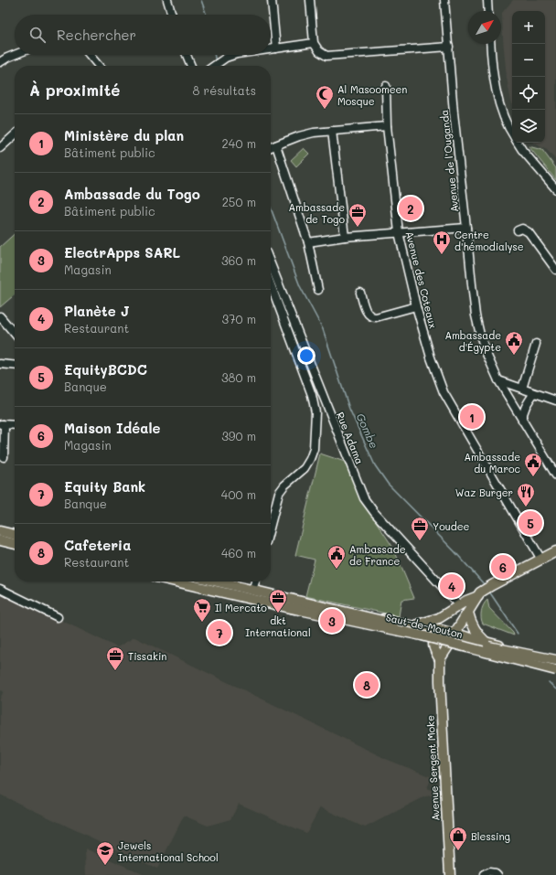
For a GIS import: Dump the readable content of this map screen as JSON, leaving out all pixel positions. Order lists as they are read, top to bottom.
{
  "streets": {
    "main road": ["Saut-de-Mouton", "Avenue Sergent Moke"],
    "street": ["Avenue de l’Ouganda", "Avenue des Coteaux", "Rue Adama"]
  },
  "water": ["Gombe"],
  "places": {
    "mosque": ["Al Masoomeen Mosque"],
    "office": [
      "Ambassade de Togo",
      "Youdee",
      "dkt International",
      "Tissakin"
    ],
    "hospital": ["Centre d'hémodialyse"],
    "public building": ["Ambassade d'Égypte", "Ambassade du Maroc", "Ambassade de France"],
    "restaurant": ["Waz Burger"],
    "supermarket": ["Il Mercato"],
    "shop": ["Blessing"],
    "school or university": ["Jewels International School"]
  },
  "north": "top right",
  "page": {
    "map_buttons": ["+", "−"],
    "search": "Rechercher",
    "heading": ["À proximité", "8 résultats"],
    "list": [
      {
        "mark": "1",
        "name": "Ministère du plan",
        "note": "Bâtiment public",
        "value": "240 m"
      },
      {
        "mark": "2",
        "name": "Ambassade du Togo",
        "note": "Bâtiment public",
        "value": "250 m"
      },
      {
        "mark": "3",
        "name": "ElectrApps SARL",
        "note": "Magasin",
        "value": "360 m"
      },
      {
        "mark": "4",
        "name": "Planète J",
        "note": "Restaurant",
        "value": "370 m"
      },
      {
        "mark": "5",
        "name": "EquityBCDC",
        "note": "Banque",
        "value": "380 m"
      },
      {
        "mark": "6",
        "name": "Maison Idéale",
        "note": "Magasin",
        "value": "390 m"
      },
      {
        "mark": "7",
        "name": "Equity Bank",
        "note": "Banque",
        "value": "400 m"
      },
      {
        "mark": "8",
        "name": "Cafeteria",
        "note": "Restaurant",
        "value": "460 m"
      }
    ],
    "pins": [
      "2",
      "1",
      "5",
      "6",
      "4",
      "3",
      "7",
      "8"
    ]
  }
}
